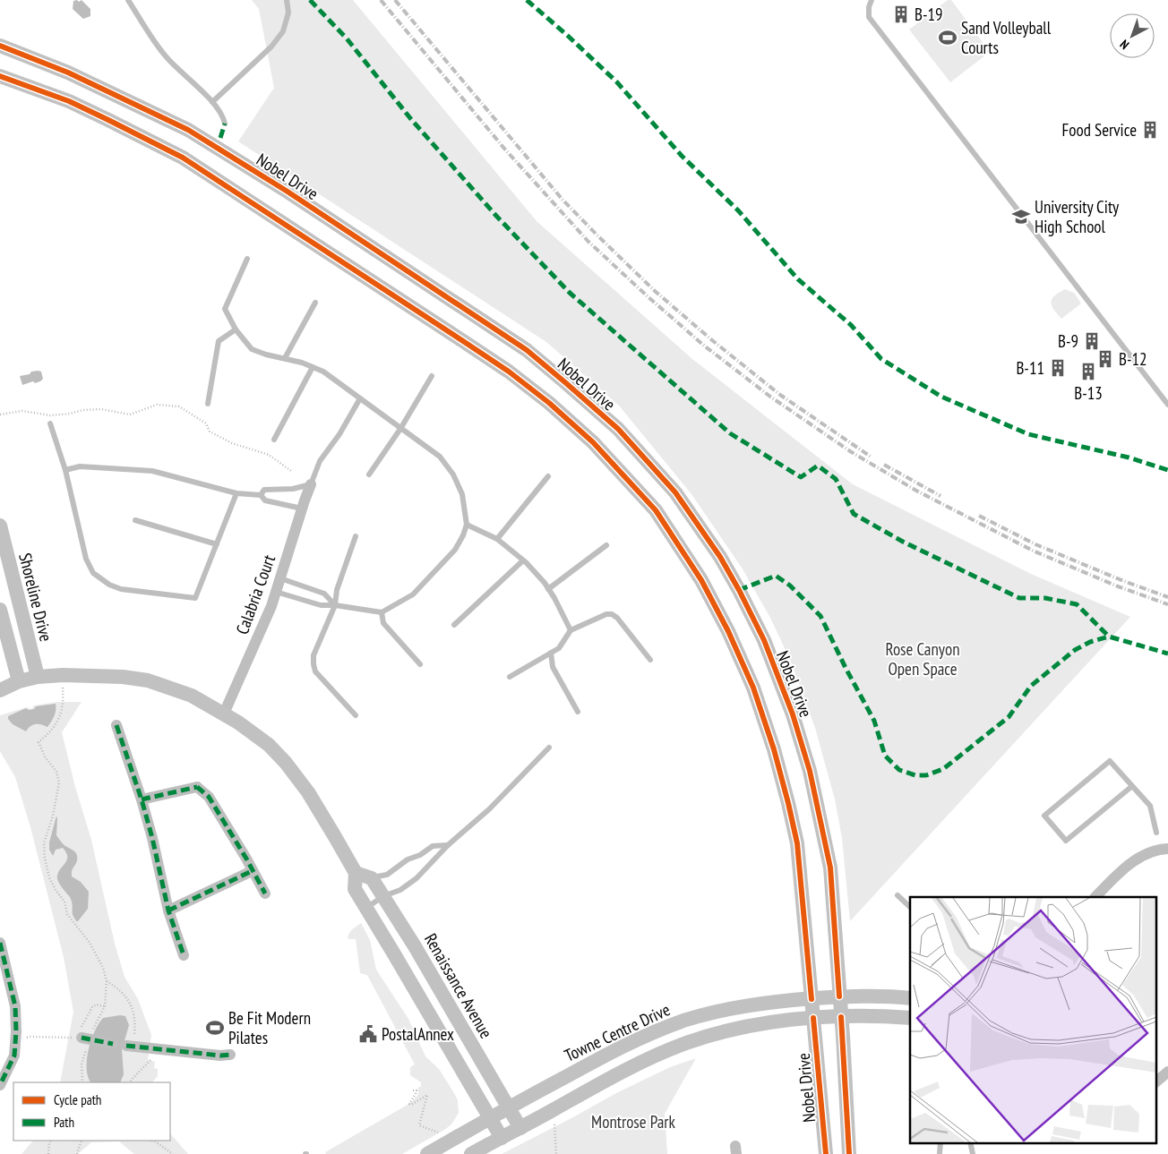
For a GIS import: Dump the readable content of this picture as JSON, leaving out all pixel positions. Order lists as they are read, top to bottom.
{
  "streets": {
    "main road": [
      "Nobel Drive",
      "Shoreline Drive",
      "Renaissance Avenue",
      "Towne Centre Drive"
    ],
    "street": ["Calabria Court"]
  },
  "crossings": [
    ["Nobel Drive", "Towne Centre Drive"],
    ["Calabria Court", "Renaissance Avenue"],
    ["Shoreline Drive", "Renaissance Avenue"],
    ["Renaissance Avenue", "Towne Centre Drive"]
  ],
  "parks": ["Rose Canyon Open Space", "Montrose Park"],
  "places": {
    "building": [
      "B-19",
      "Food Service",
      "B-9",
      "B-12",
      "B-11",
      "B-13"
    ],
    "sports": ["Sand Volleyball Courts", "Be Fit Modern Pilates"],
    "school or university": ["University City High School"],
    "public building": ["PostalAnnex"]
  },
  "legend": ["Cycle path", "Path"],
  "north": "bottom left"
}
